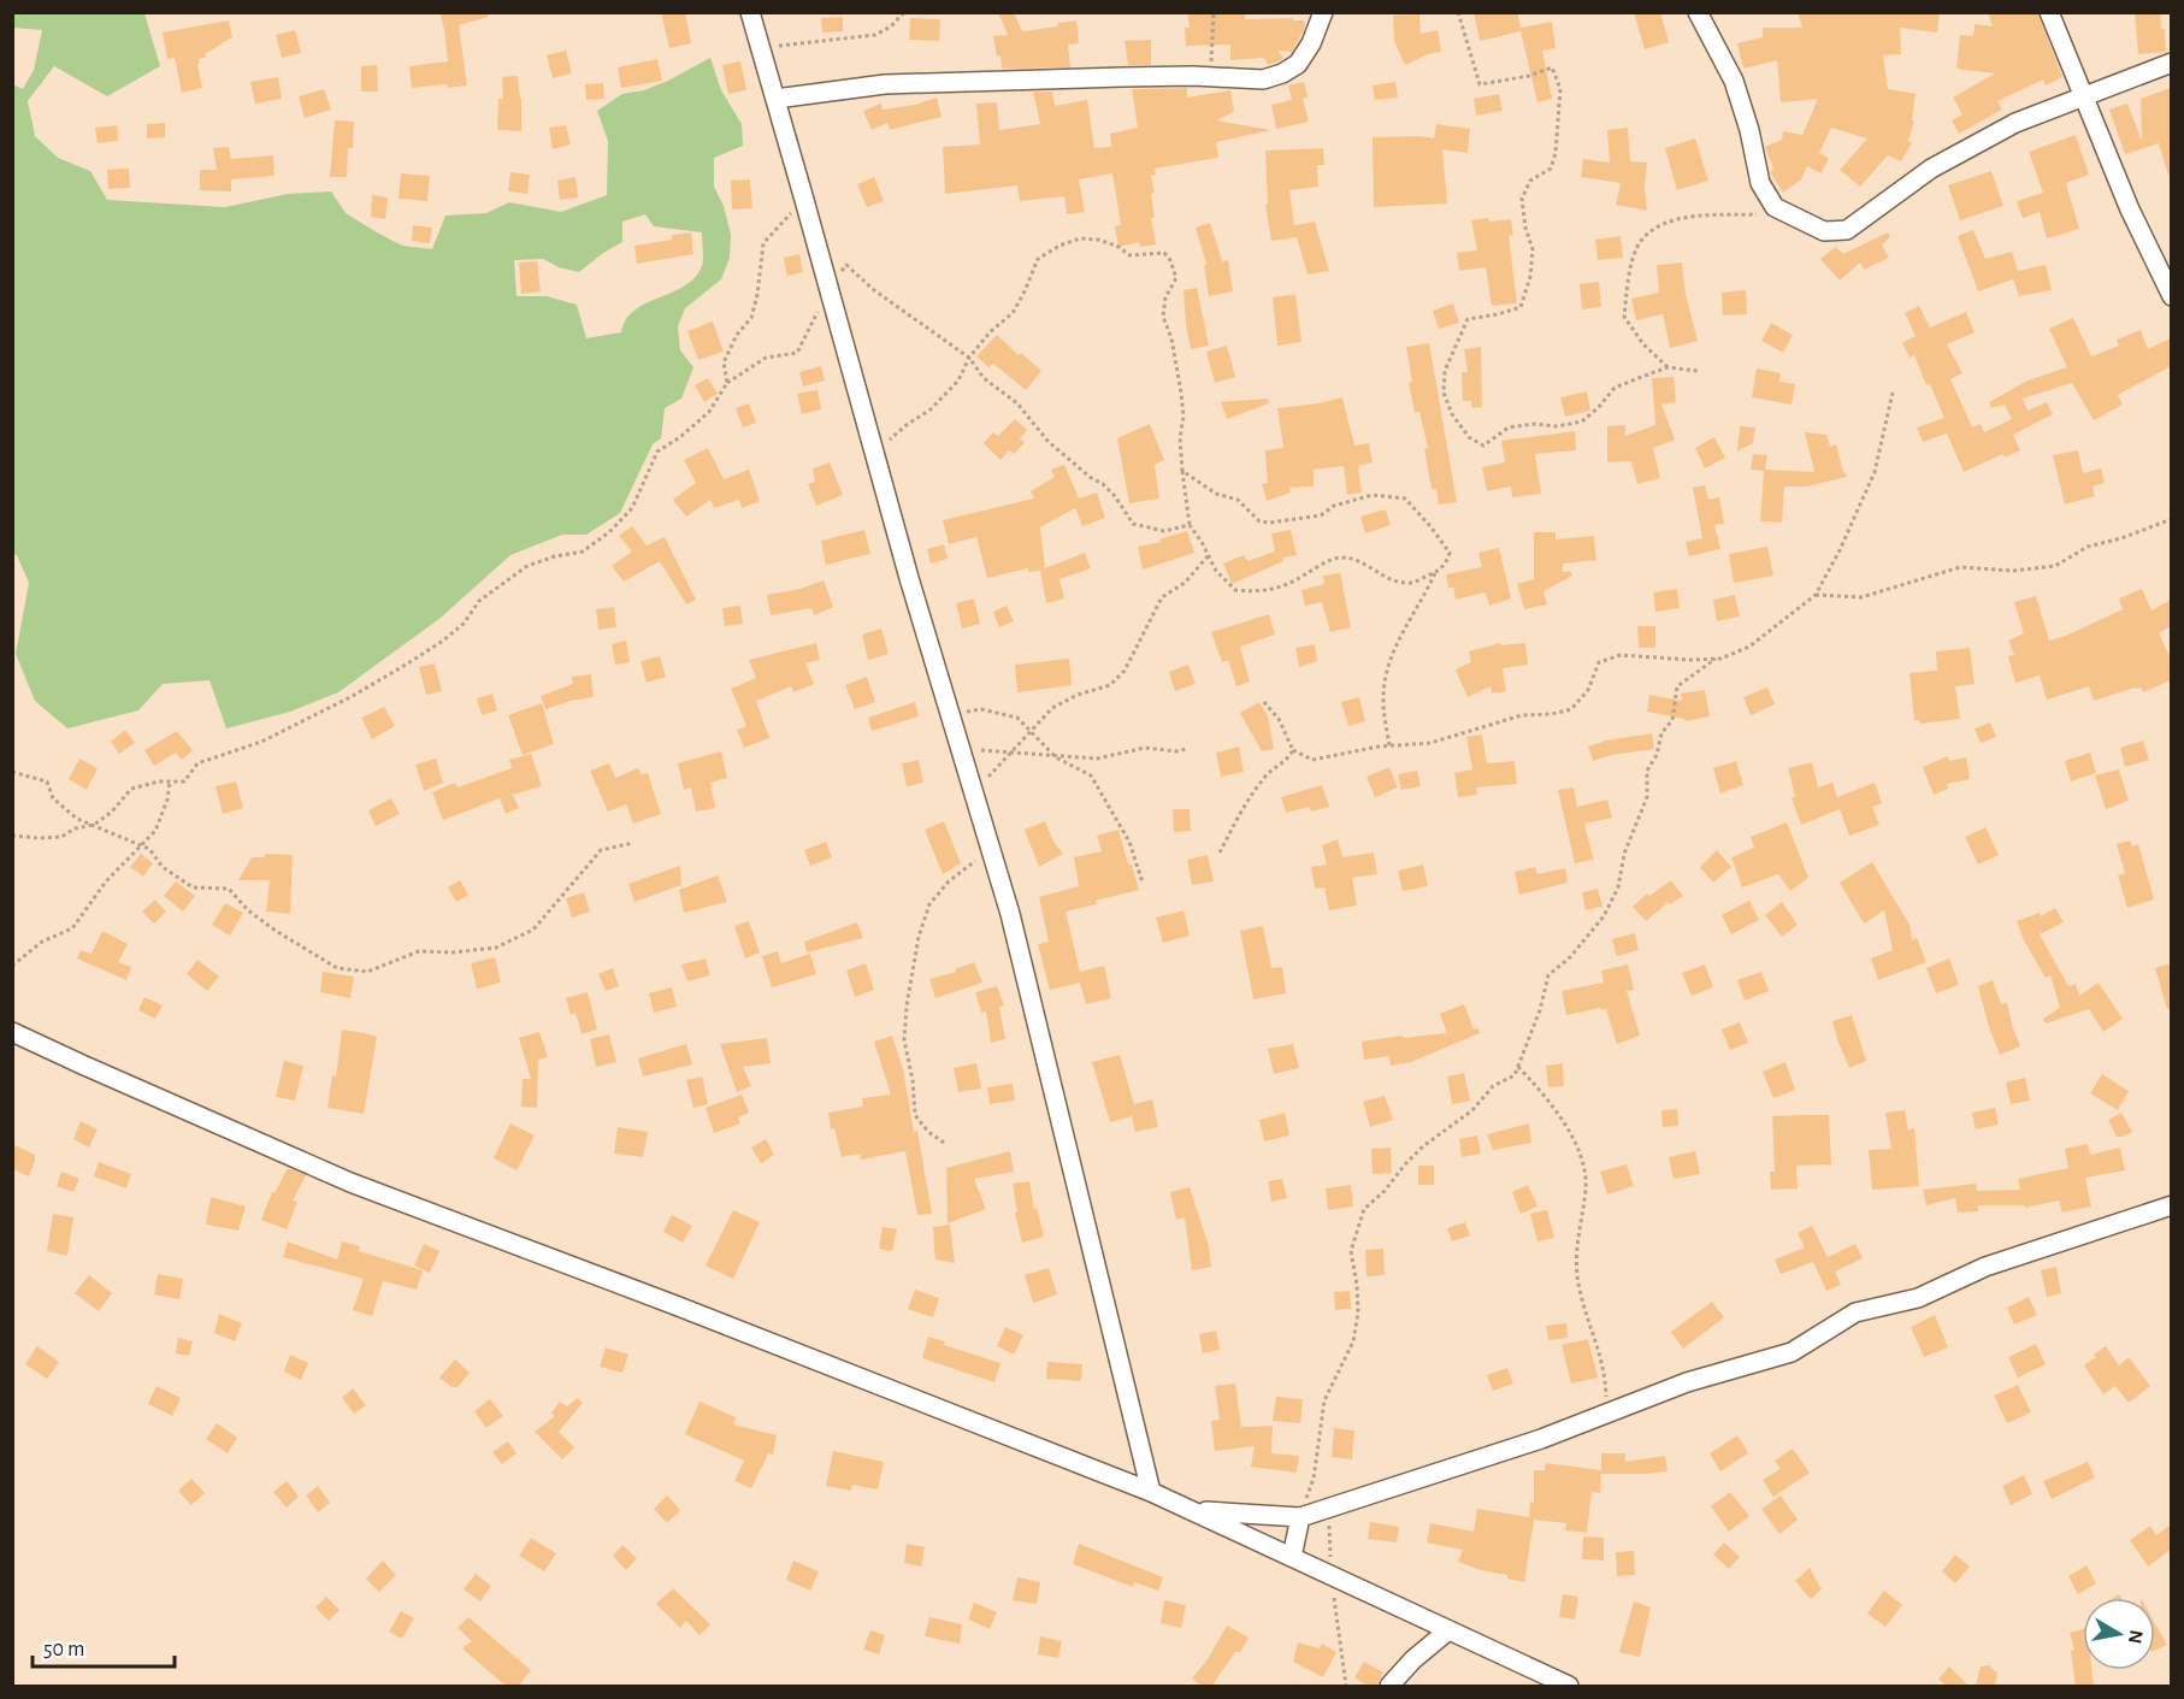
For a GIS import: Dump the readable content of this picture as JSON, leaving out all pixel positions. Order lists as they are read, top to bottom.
{
  "scale_bar": "50 m",
  "north": "right"
}
